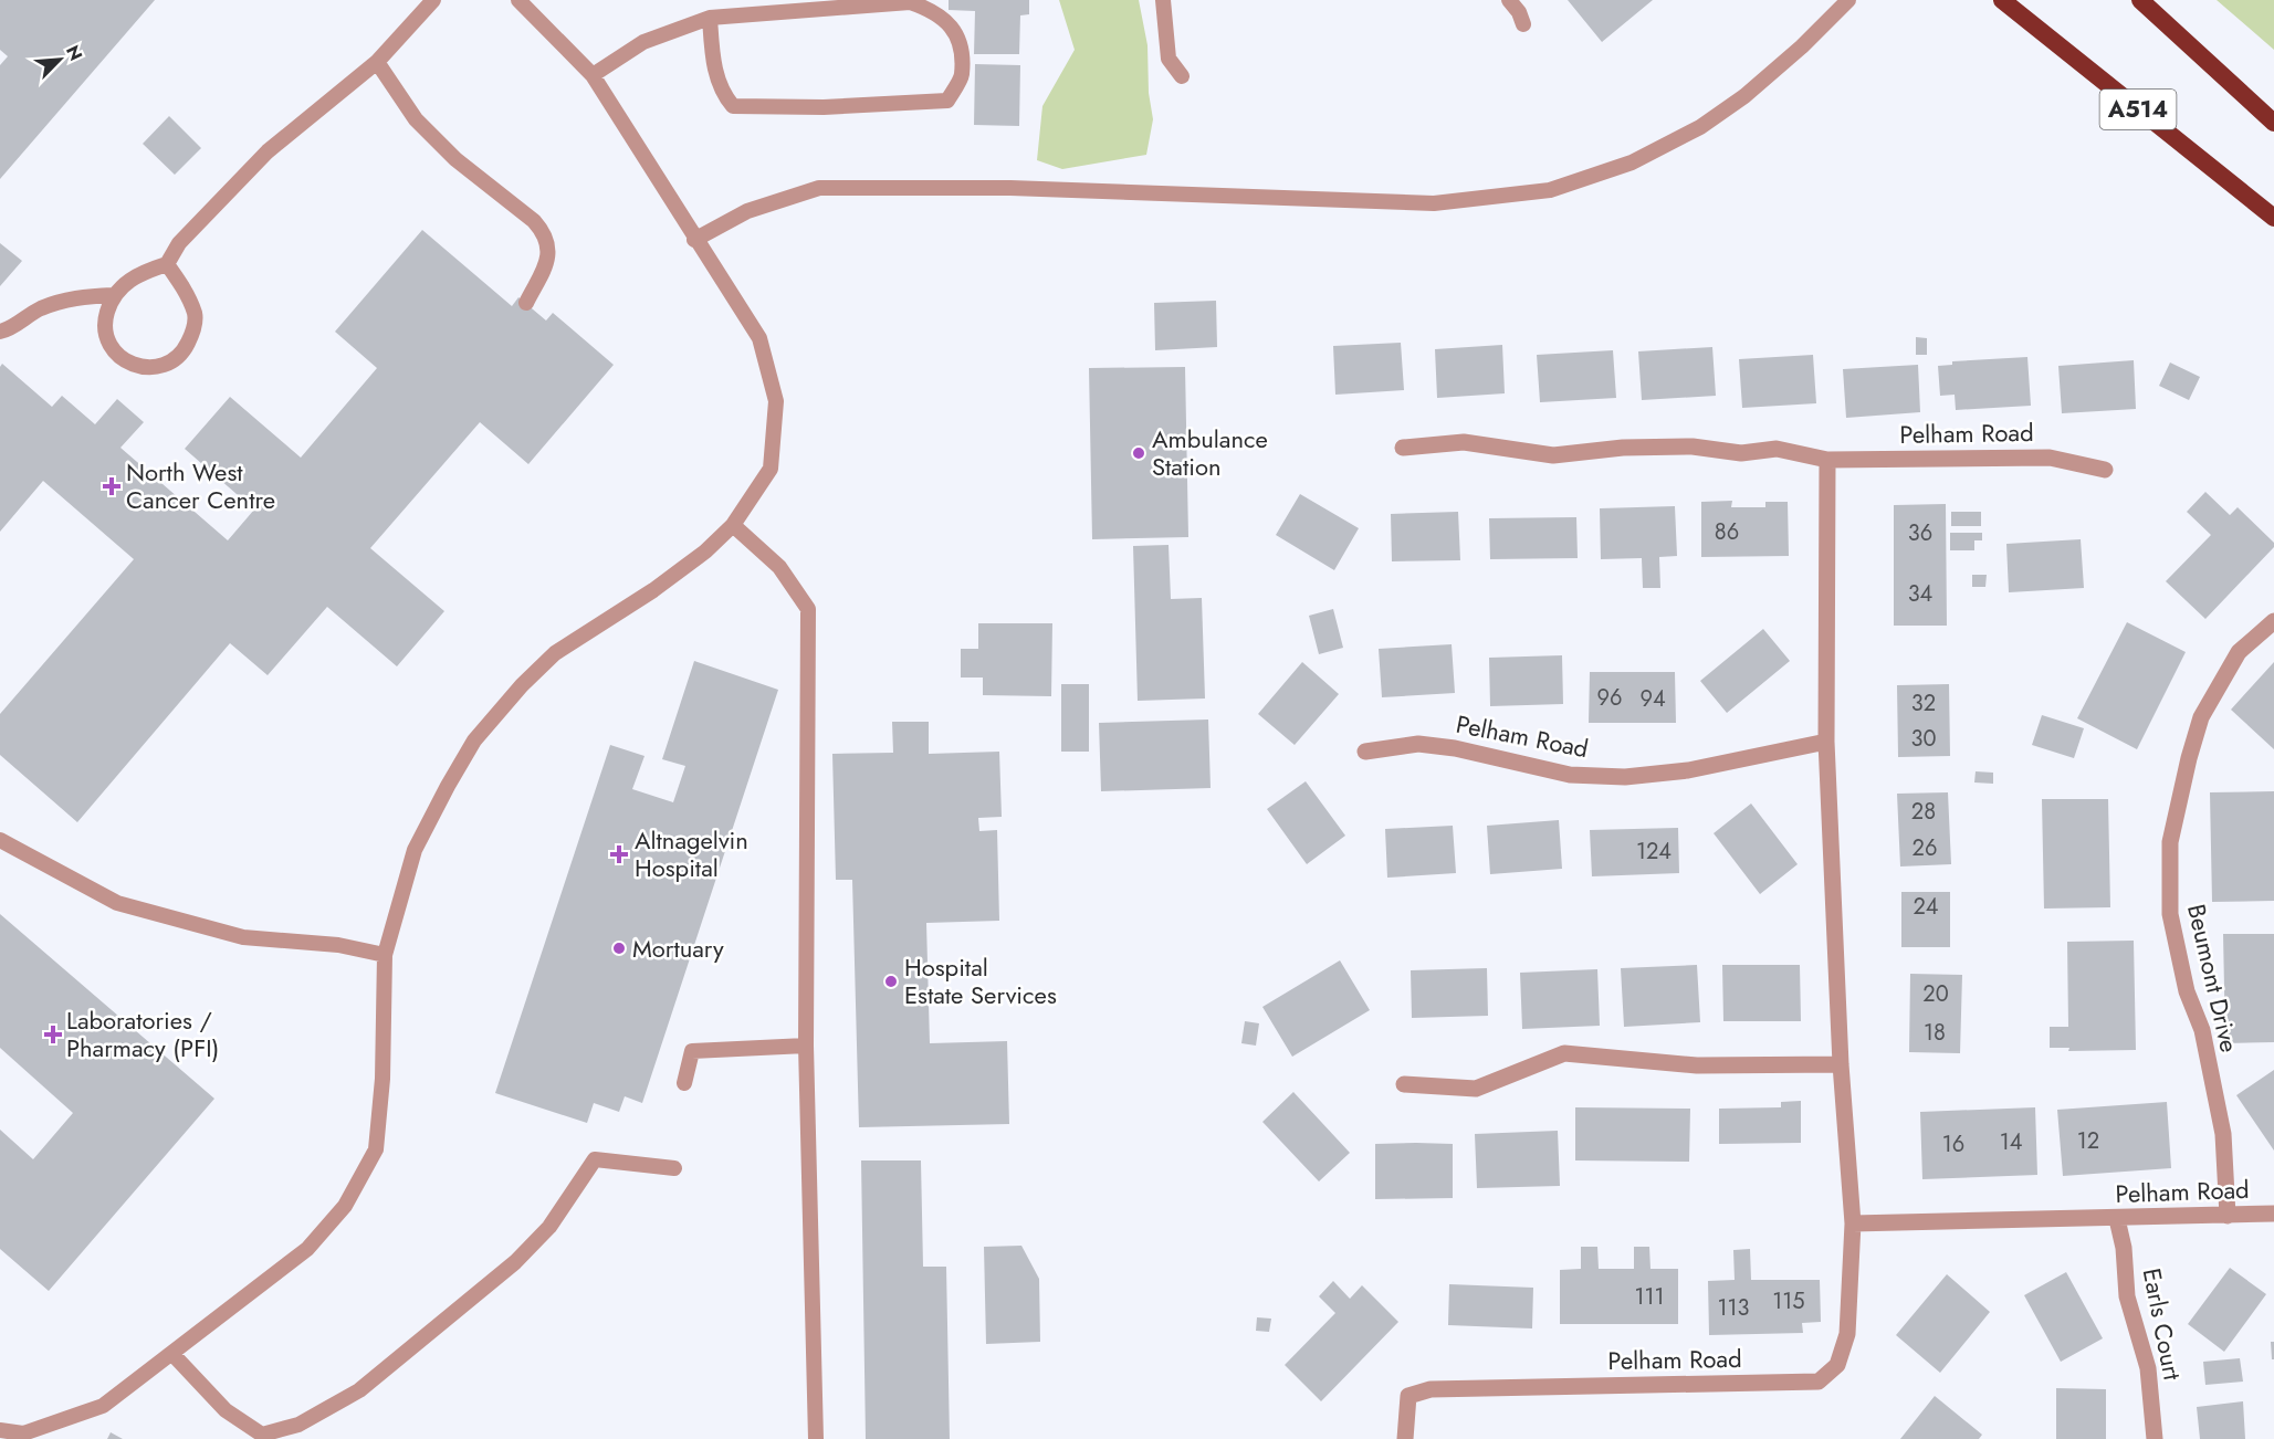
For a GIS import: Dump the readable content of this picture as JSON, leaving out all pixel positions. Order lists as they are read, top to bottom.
{
  "streets": {
    "highway": ["A514"],
    "street": ["Pelham Road", "Beumont Drive", "Earls Court"]
  },
  "crossings": [
    ["Pelham Road", "Beumont Drive"],
    ["Pelham Road", "Earls Court"]
  ],
  "places": {
    "other": ["Ambulance Station", "Mortuary", "Hospital Estate Services"],
    "health": ["North West Cancer Centre", "Altnagelvin Hospital", "Laboratories / Pharmacy (PFI)"]
  },
  "house_numbers": [
    "86",
    "36",
    "34",
    "96",
    "94",
    "32",
    "30",
    "28",
    "26",
    "124",
    "24",
    "20",
    "18",
    "12",
    "14",
    "16",
    "111",
    "115",
    "113"
  ],
  "north": "top right"
}
